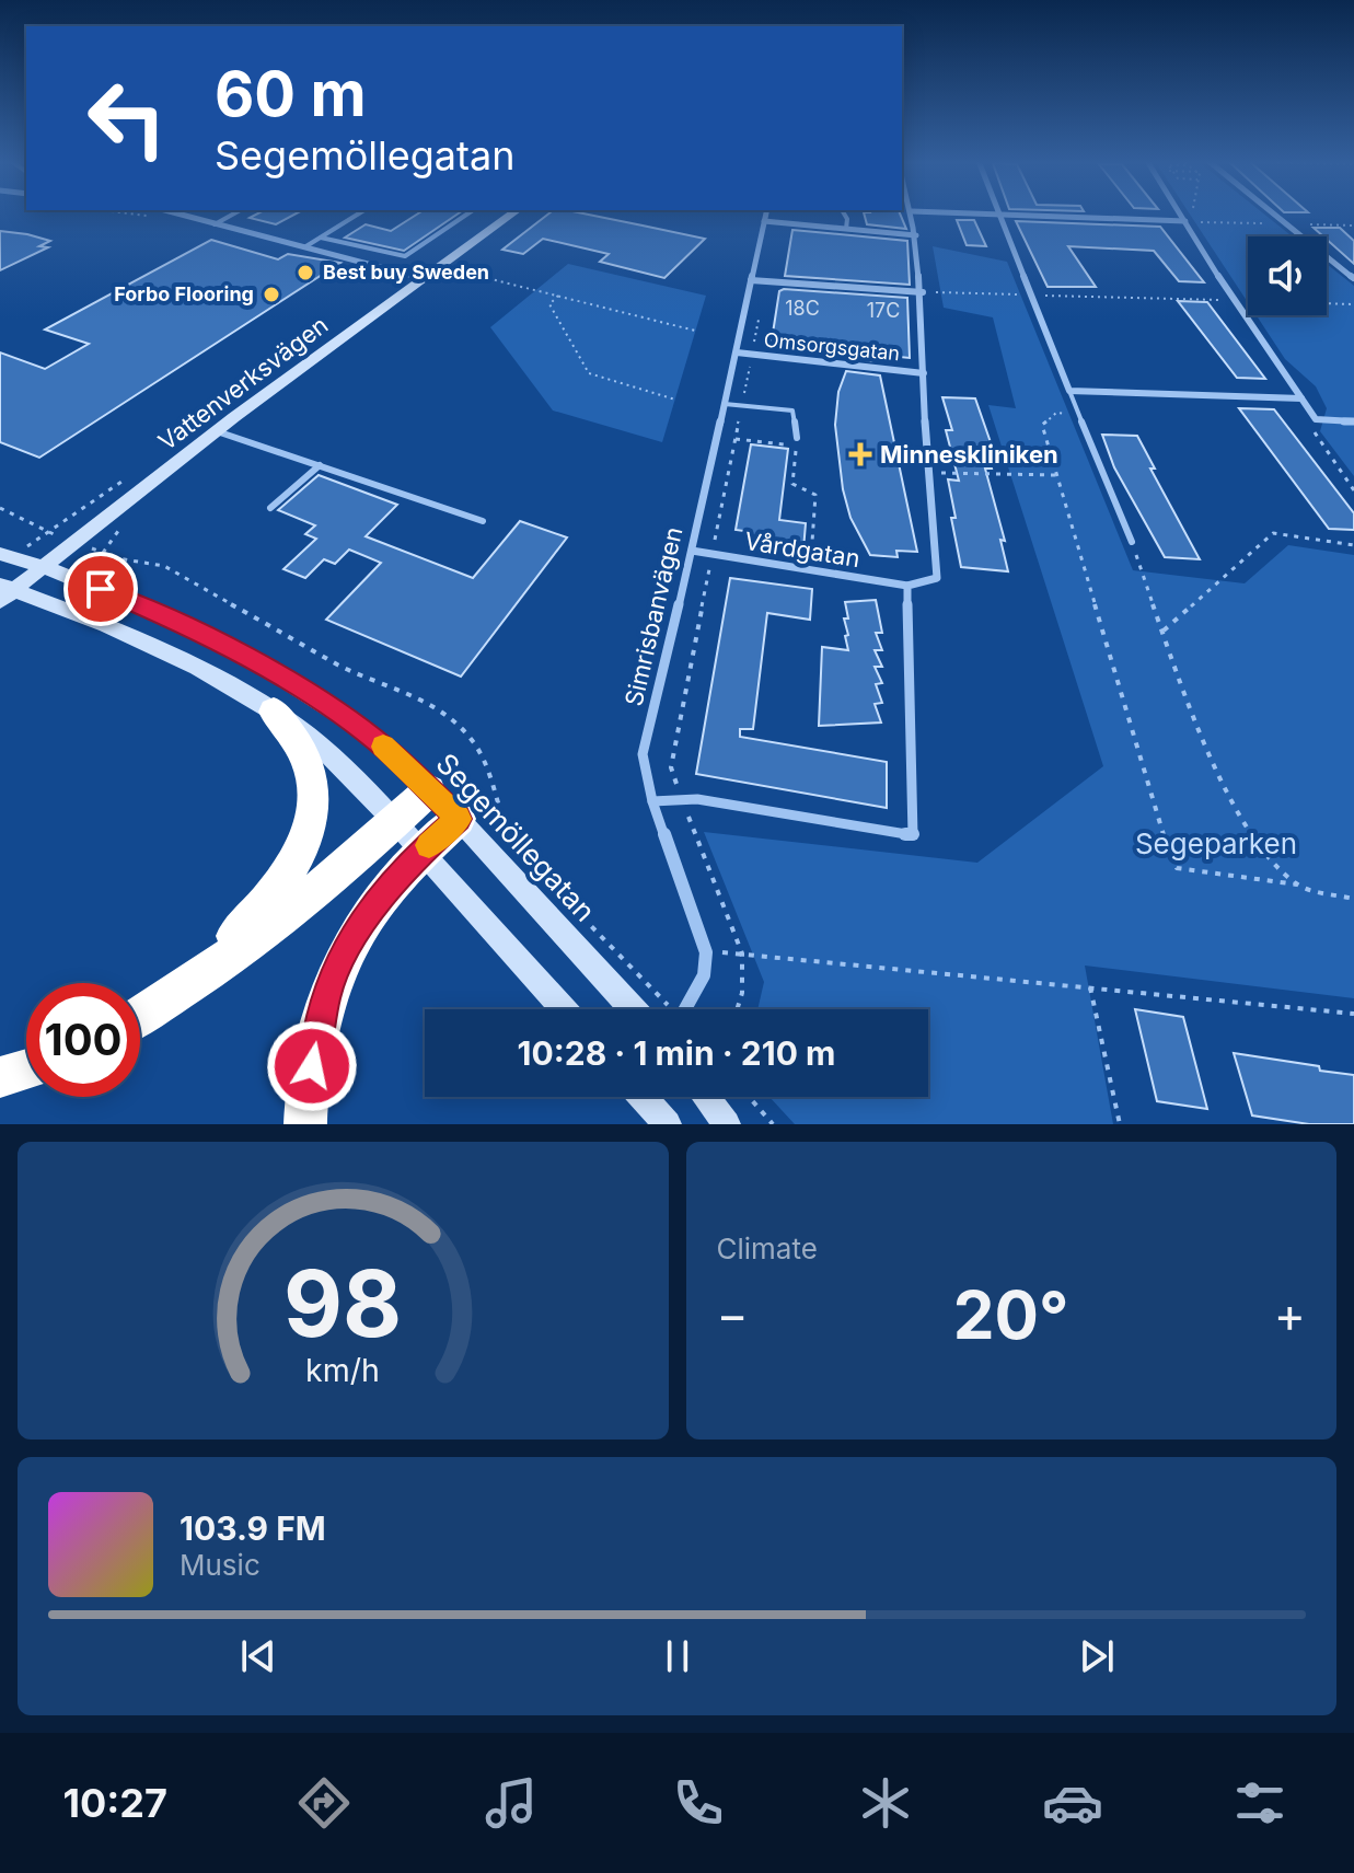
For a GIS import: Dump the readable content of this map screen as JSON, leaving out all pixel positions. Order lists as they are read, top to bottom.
{
  "streets": {
    "street": [
      "Omsorgsgatan",
      "Vattenverksvägen",
      "Vårdgatan",
      "Simrisbanvägen",
      "Segemöllegatan"
    ]
  },
  "crossings": [
    ["Omsorgsgatan", "Simrisbanvägen"],
    ["Vattenverksvägen", "Segemöllegatan"],
    ["Vårdgatan", "Simrisbanvägen"]
  ],
  "parks": ["Segeparken"],
  "places": {
    "other": ["Best buy Sweden", "Forbo Flooring"],
    "health": ["Minneskliniken"]
  },
  "house_numbers": ["18C", "17C"],
  "page": {
    "turn": ["60 m", "Segemöllegatan"],
    "limit": "100",
    "trip": "10:28 · 1 min · 210 m",
    "tile": "Climate",
    "heat": ["−", "20°", "+"],
    "song": ["103.9 FM", "Music"],
    "tabs": "10:27",
    "gauge": ["98", "km/h"]
  }
}
